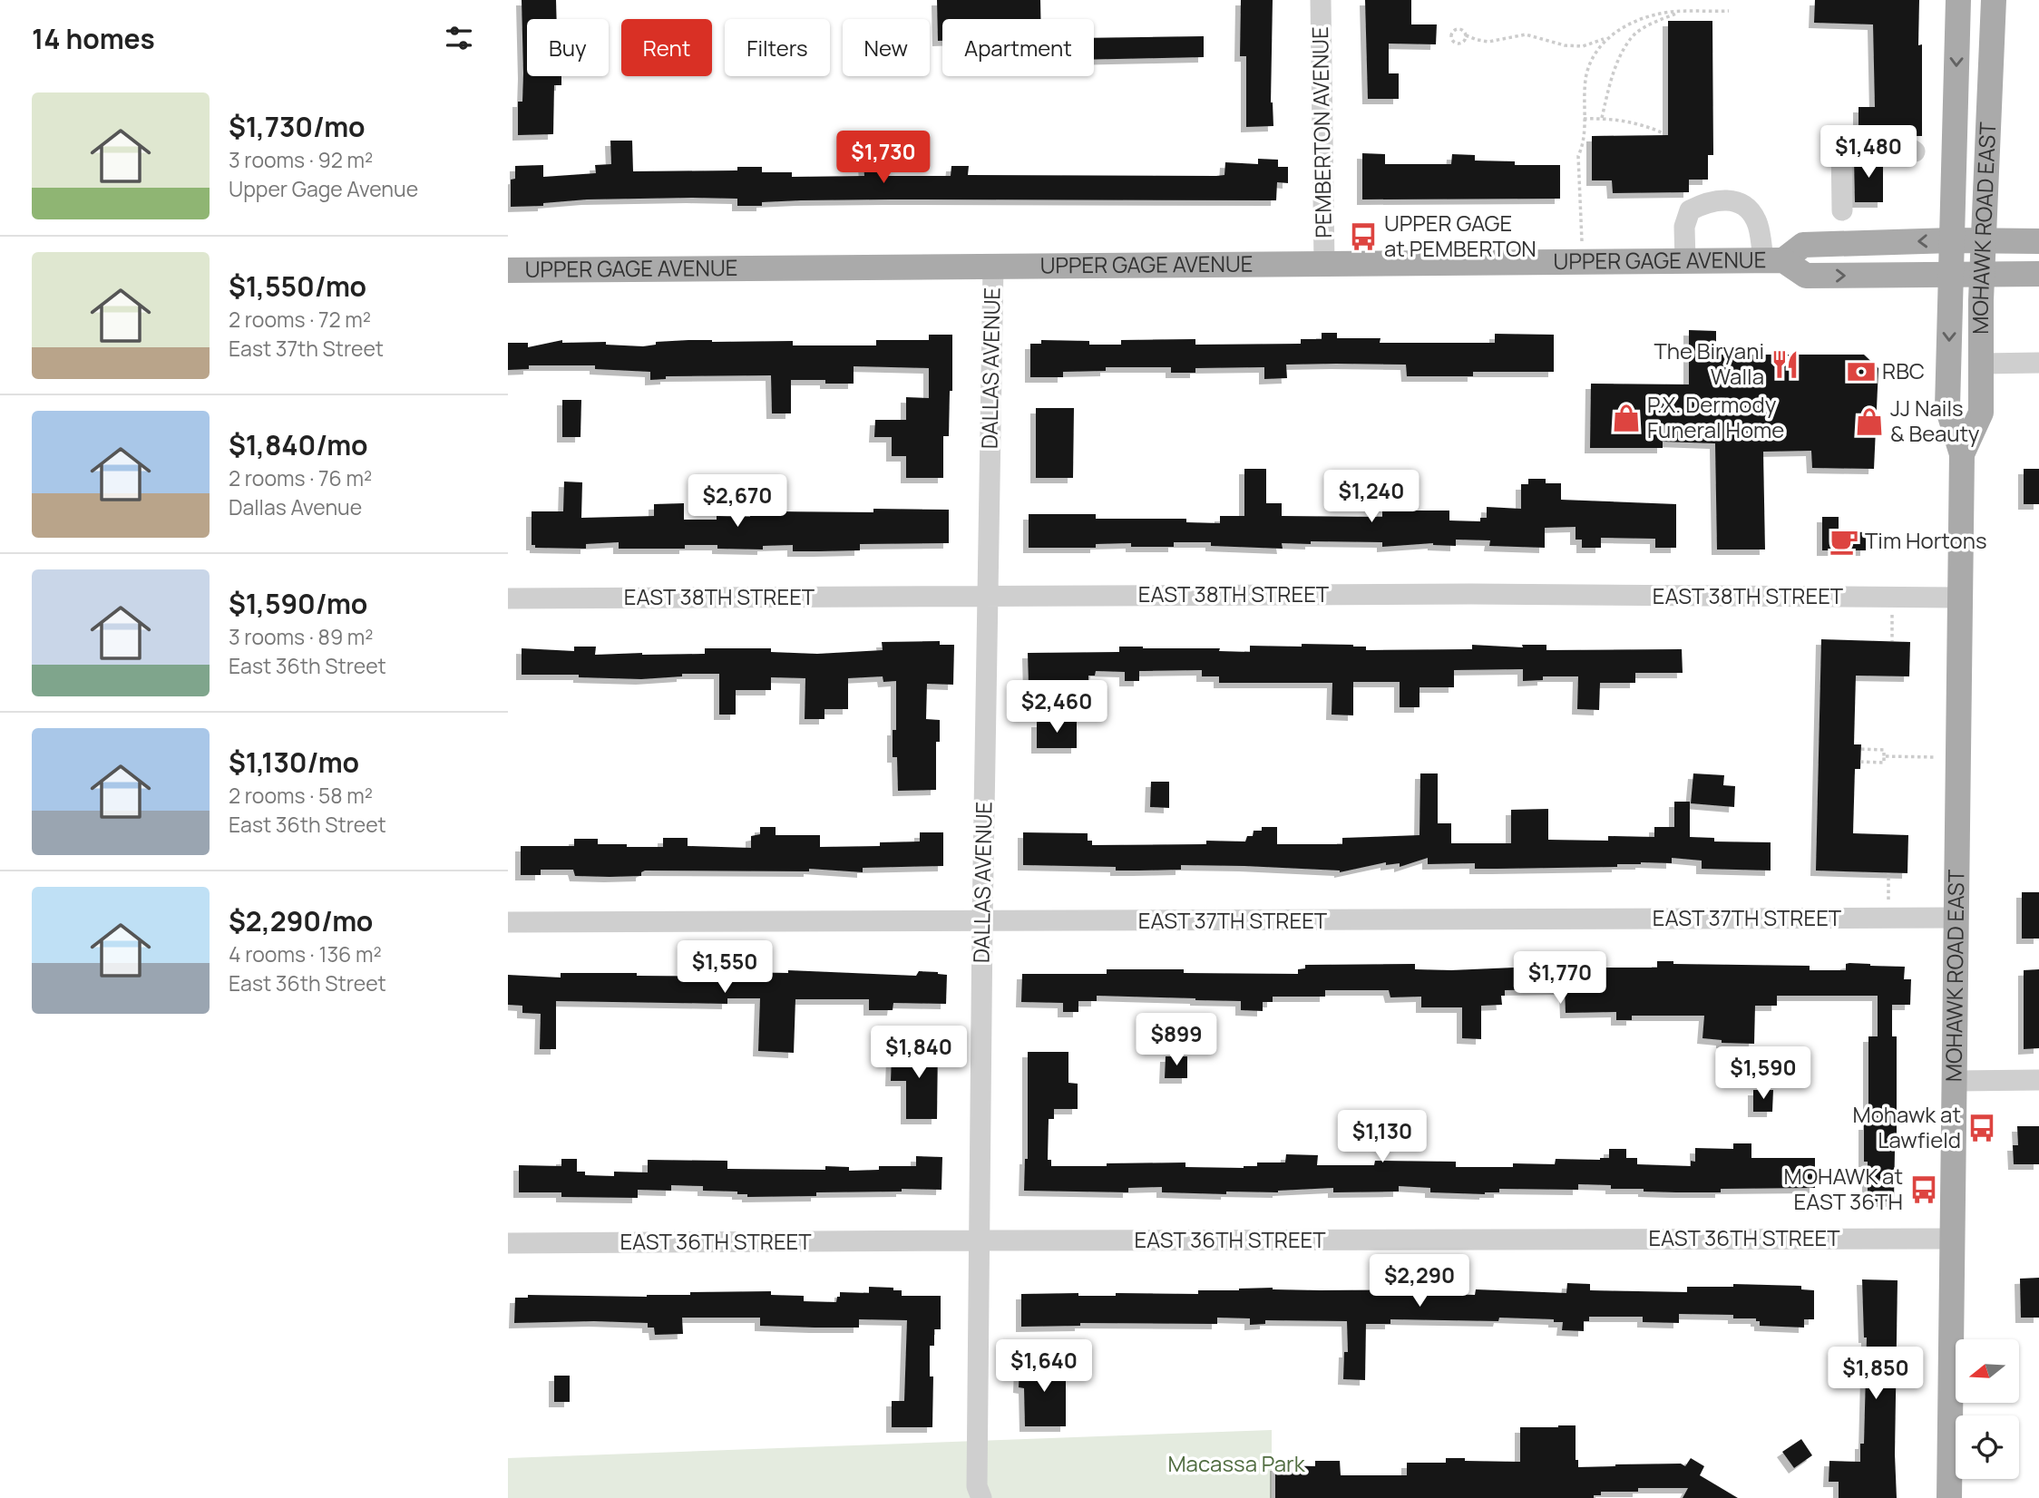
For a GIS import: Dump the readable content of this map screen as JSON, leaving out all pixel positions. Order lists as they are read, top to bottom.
{
  "streets": {
    "main road": ["MOHAWK ROAD EAST", "UPPER GAGE AVENUE"],
    "street": [
      "PEMBERTON AVENUE",
      "DALLAS AVENUE",
      "EAST 38TH STREET",
      "EAST 37TH STREET",
      "EAST 36TH STREET"
    ]
  },
  "crossings": [
    ["PEMBERTON AVENUE", "UPPER GAGE AVENUE"],
    ["MOHAWK ROAD EAST", "UPPER GAGE AVENUE"],
    ["MOHAWK ROAD EAST", "EAST 38TH STREET"],
    ["MOHAWK ROAD EAST", "EAST 37TH STREET"],
    ["MOHAWK ROAD EAST", "EAST 36TH STREET"],
    ["UPPER GAGE AVENUE", "DALLAS AVENUE"],
    ["DALLAS AVENUE", "EAST 38TH STREET"],
    ["DALLAS AVENUE", "EAST 37TH STREET"],
    ["DALLAS AVENUE", "EAST 36TH STREET"]
  ],
  "parks": ["Macassa Park"],
  "places": {
    "bus stop": ["UPPER GAGE at PEMBERTON", "Mohawk at Lawfield", "MOHAWK at EAST 36TH"],
    "restaurant": ["The Biryani Walla"],
    "bank": ["RBC"],
    "shop": ["P.X. Dermody Funeral Home", "JJ Nails & Beauty"],
    "cafe": ["Tim Hortons"]
  },
  "north": "left",
  "page": {
    "heading": "14 homes",
    "chip": [
      "Buy",
      "Rent",
      "Filters",
      "New",
      "Apartment"
    ],
    "list": [
      {
        "name": "$1,730/mo",
        "note": "3 rooms · 92 m² · Upper Gage Avenue"
      },
      {
        "name": "$1,550/mo",
        "note": "2 rooms · 72 m² · East 37th Street"
      },
      {
        "name": "$1,840/mo",
        "note": "2 rooms · 76 m² · Dallas Avenue"
      },
      {
        "name": "$1,590/mo",
        "note": "3 rooms · 89 m² · East 36th Street"
      },
      {
        "name": "$1,130/mo",
        "note": "2 rooms · 58 m² · East 36th Street"
      },
      {
        "name": "$2,290/mo",
        "note": "4 rooms · 136 m² · East 36th Street"
      }
    ],
    "price": [
      "$1,480",
      "$1,730",
      "$1,240",
      "$2,670",
      "$2,460",
      "$1,550",
      "$1,770",
      "$899",
      "$1,840",
      "$1,590",
      "$1,130",
      "$2,290",
      "$1,640",
      "$1,850"
    ]
  }
}
